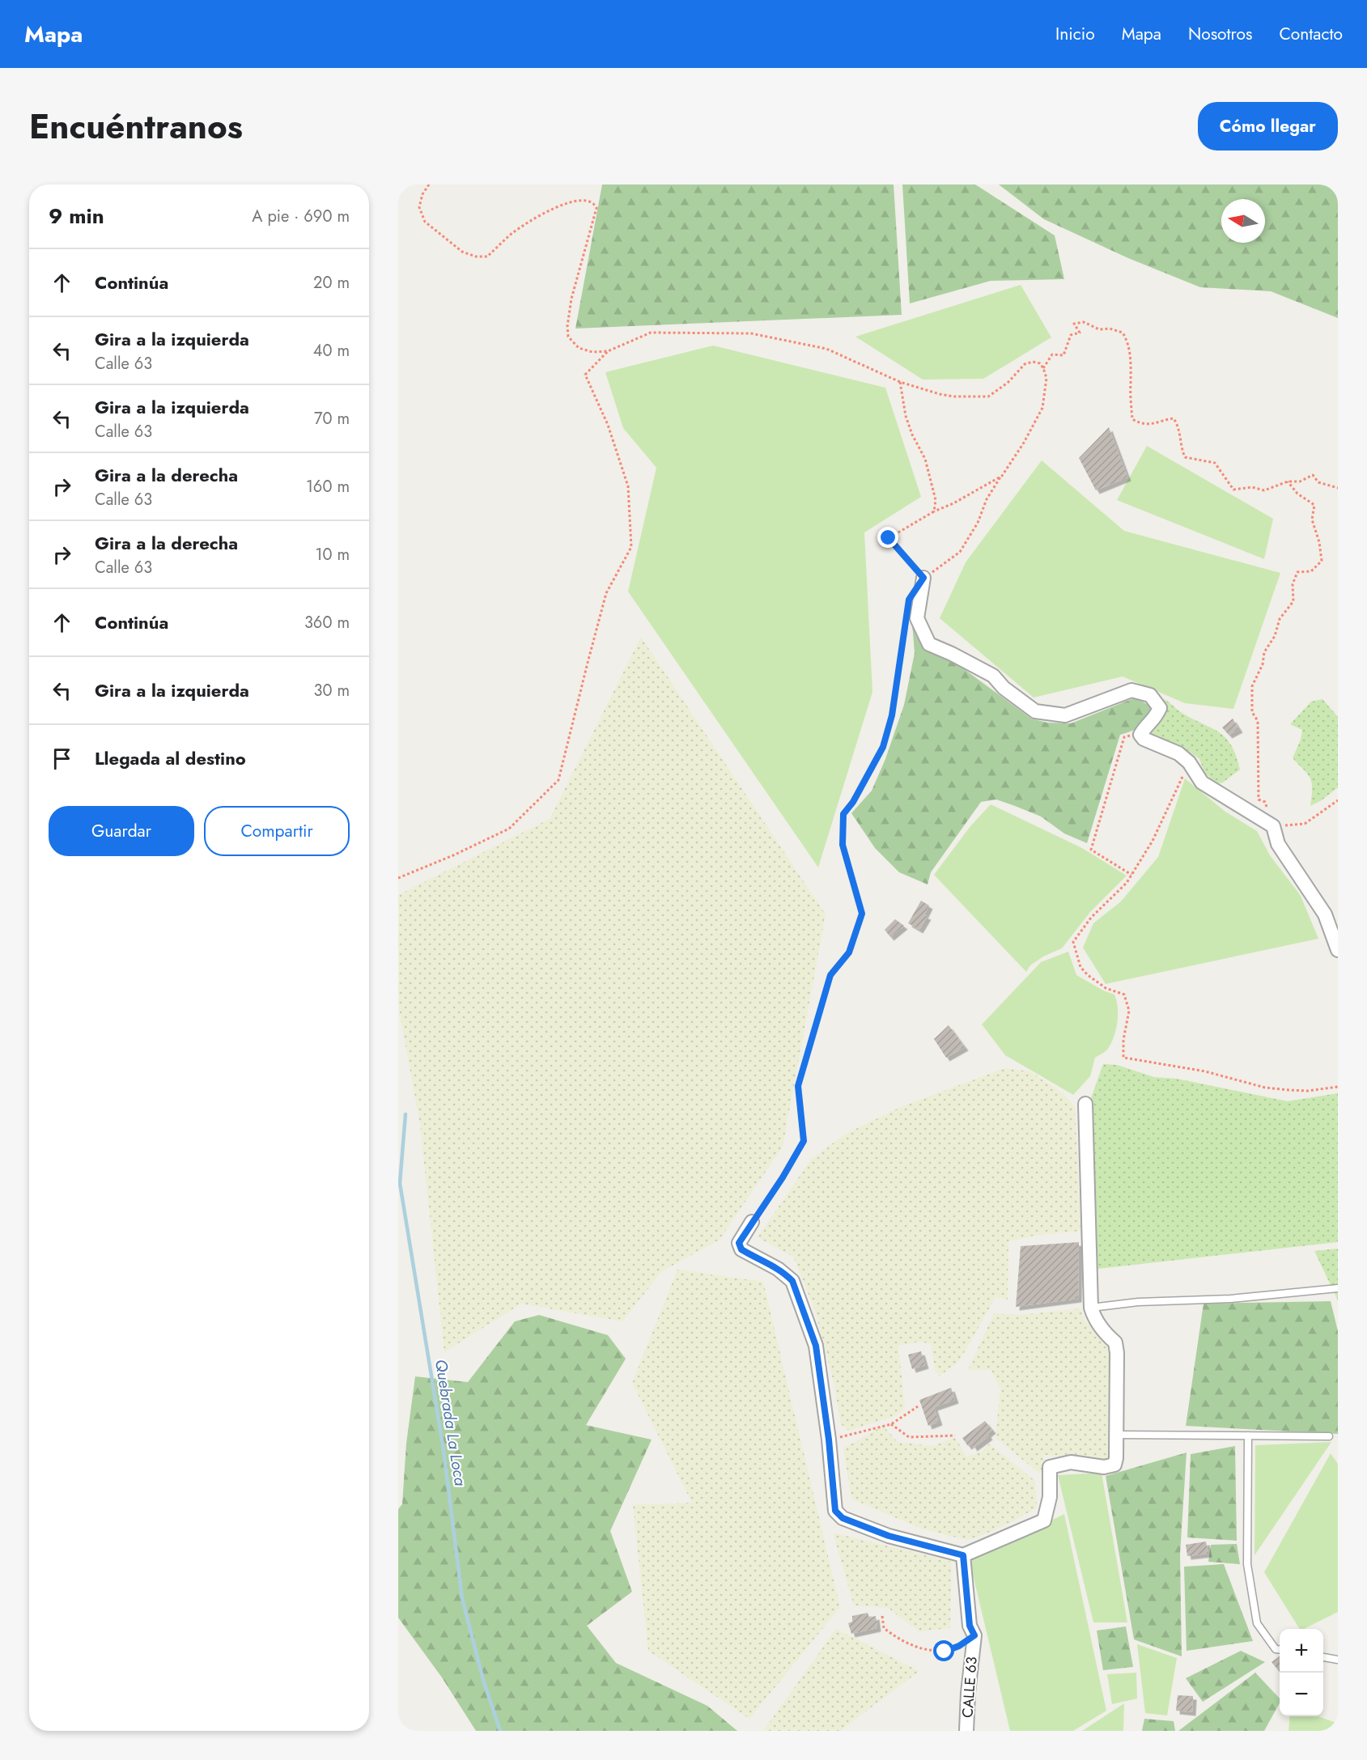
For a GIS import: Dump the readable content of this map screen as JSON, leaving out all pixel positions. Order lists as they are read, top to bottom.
{
  "streets": {
    "street": ["CALLE 63"]
  },
  "water": ["Quebrada La Loca"],
  "north": "left",
  "page": {
    "header": "Mapa",
    "nav": [
      "Inicio",
      "Mapa",
      "Nosotros",
      "Contacto"
    ],
    "title": "Encuéntranos",
    "buttons": [
      "Cómo llegar",
      ["Guardar", "Compartir"]
    ],
    "heading": ["9 min", "A pie · 690 m"],
    "list": [
      ["Continúa", "20 m"],
      ["Gira a la izquierda", "Calle 63", "40 m"],
      ["Gira a la izquierda", "Calle 63", "70 m"],
      ["Gira a la derecha", "Calle 63", "160 m"],
      ["Gira a la derecha", "Calle 63", "10 m"],
      ["Continúa", "360 m"],
      ["Gira a la izquierda", "30 m"],
      "Llegada al destino"
    ],
    "map_buttons": ["+", "−"]
  }
}
